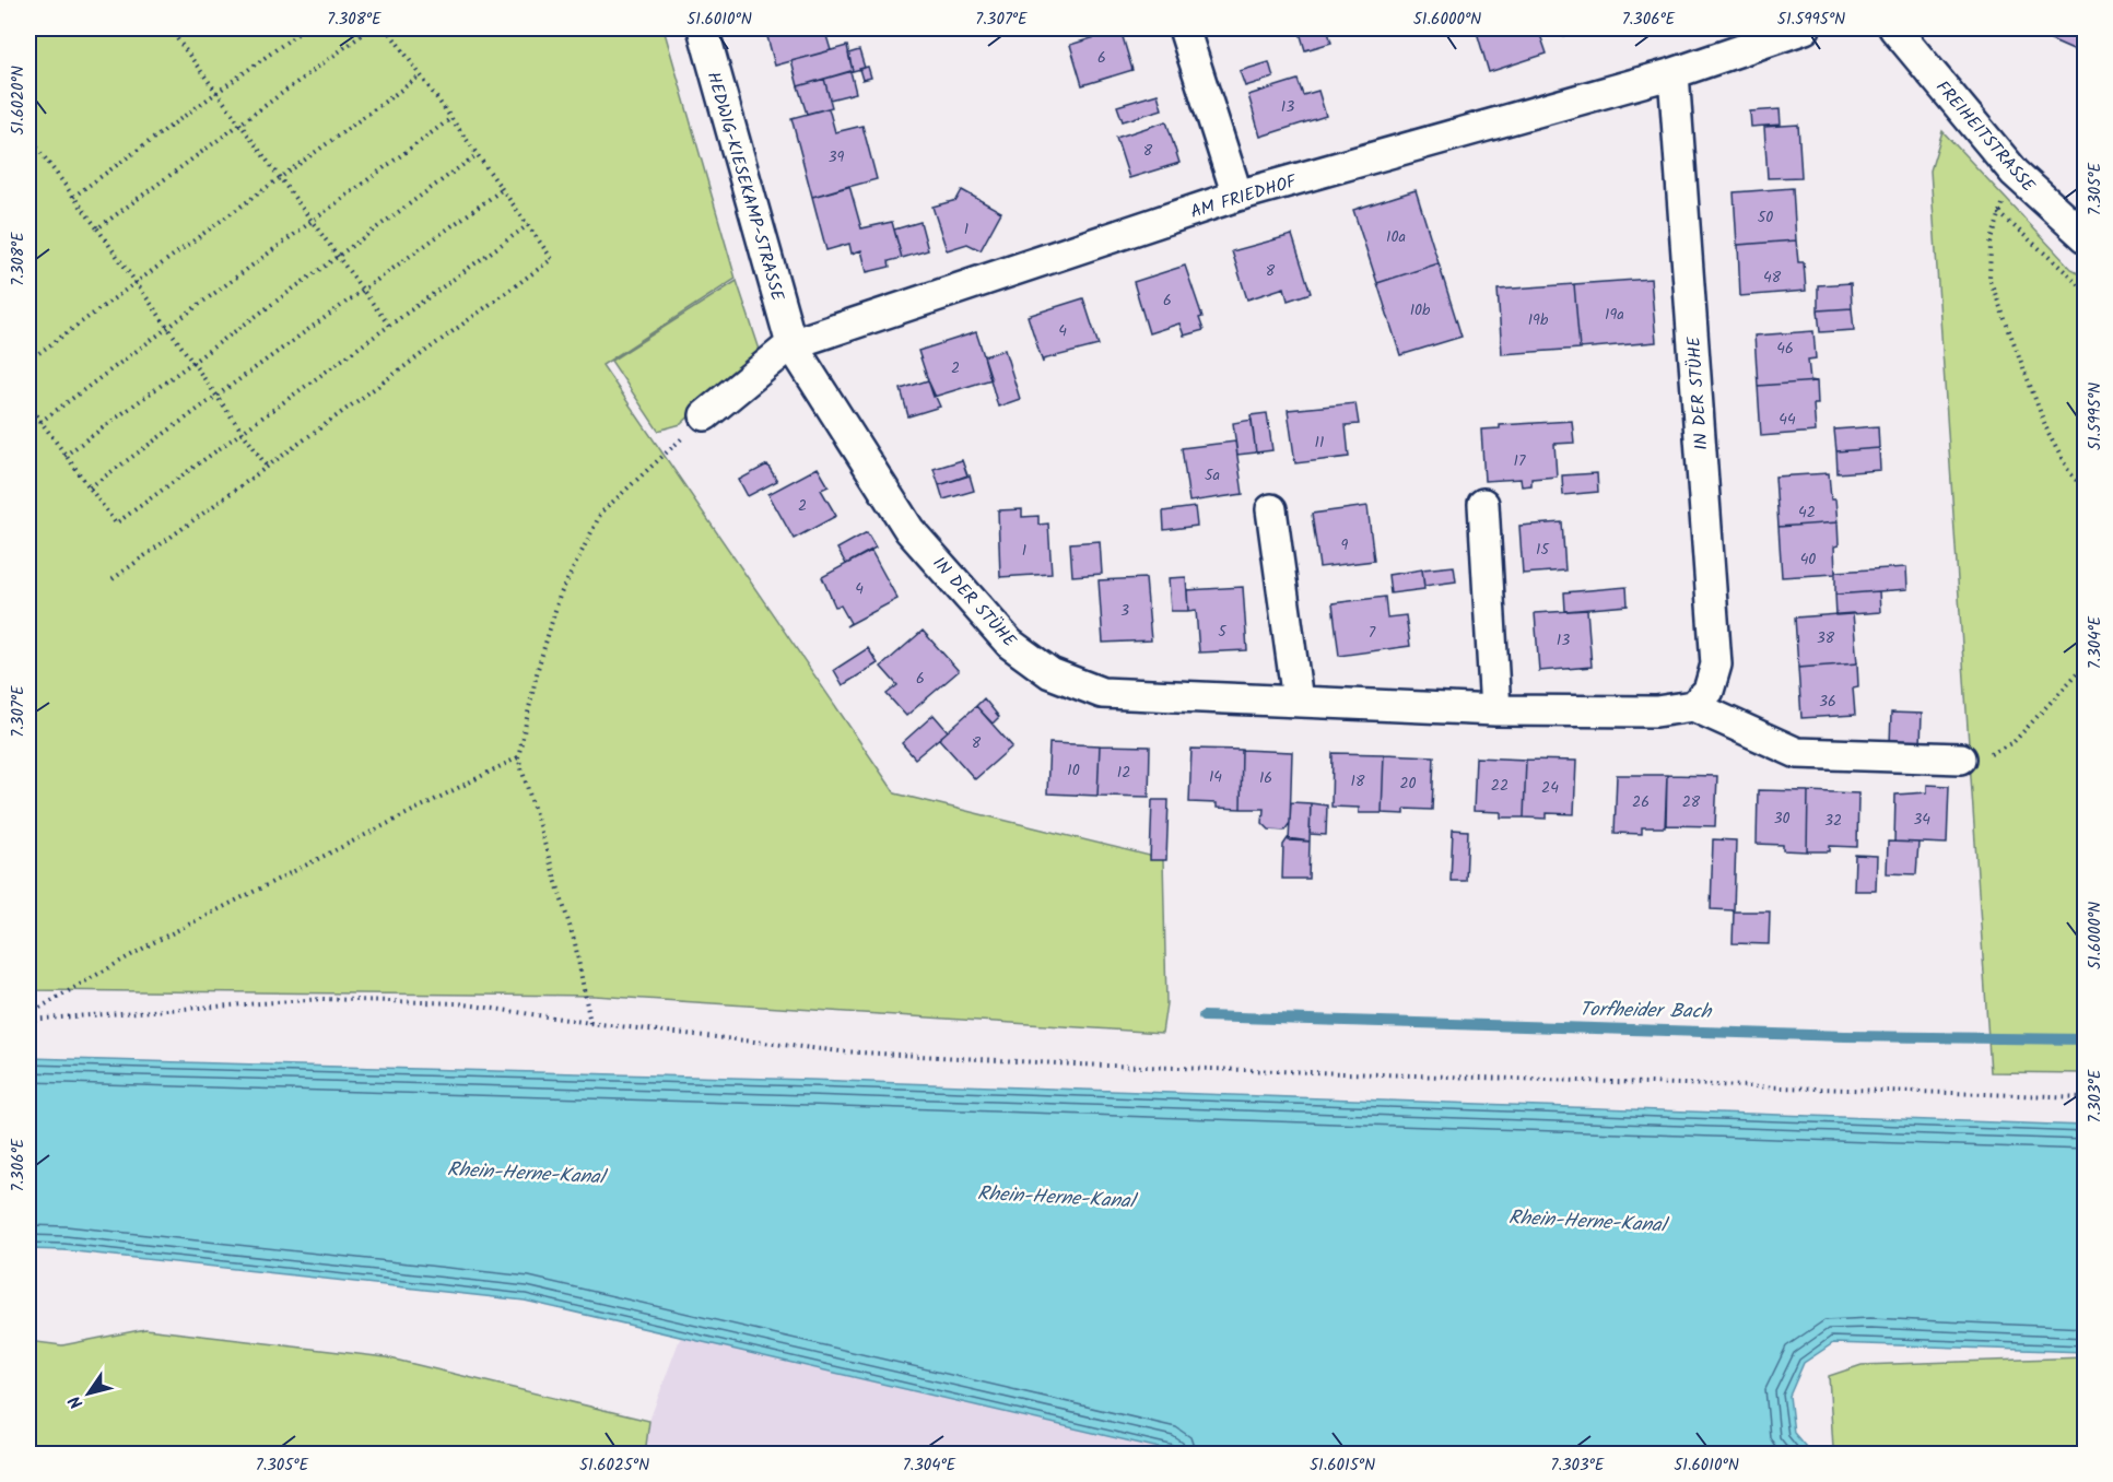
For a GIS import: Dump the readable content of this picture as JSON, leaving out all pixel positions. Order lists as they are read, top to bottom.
{
  "streets": {
    "street": [
      "FREIHEITSTRASSE",
      "HEDWIG-KIESEKAMP-STRASSE",
      "AM FRIEDHOF",
      "IN DER STÜHE"
    ]
  },
  "crossings": [
    ["HEDWIG-KIESEKAMP-STRASSE", "AM FRIEDHOF"],
    ["HEDWIG-KIESEKAMP-STRASSE", "IN DER STÜHE"],
    ["AM FRIEDHOF", "IN DER STÜHE"]
  ],
  "water": ["Torfheider Bach", "Rhein-Herne-Kanal"],
  "house_numbers": [
    "6",
    "13",
    "8",
    "39",
    "50",
    "1",
    "10a",
    "8",
    "48",
    "6",
    "10b",
    "19a",
    "19b",
    "4",
    "46",
    "2",
    "44",
    "11",
    "17",
    "5a",
    "2",
    "42",
    "9",
    "15",
    "1",
    "40",
    "4",
    "3",
    "5",
    "7",
    "38",
    "13",
    "6",
    "36",
    "8",
    "10",
    "12",
    "14",
    "16",
    "18",
    "20",
    "22",
    "24",
    "26",
    "28",
    "30",
    "34",
    "32"
  ],
  "north": "bottom left",
  "coordinates": [
    "7.308°E",
    "51.6010°N",
    "7.307°E",
    "51.6000°N",
    "7.306°E",
    "51.5995°N",
    "51.6020°N",
    "7.305°E",
    "7.304°E",
    "7.303°E",
    "51.6025°N",
    "51.6015°N"
  ]
}
